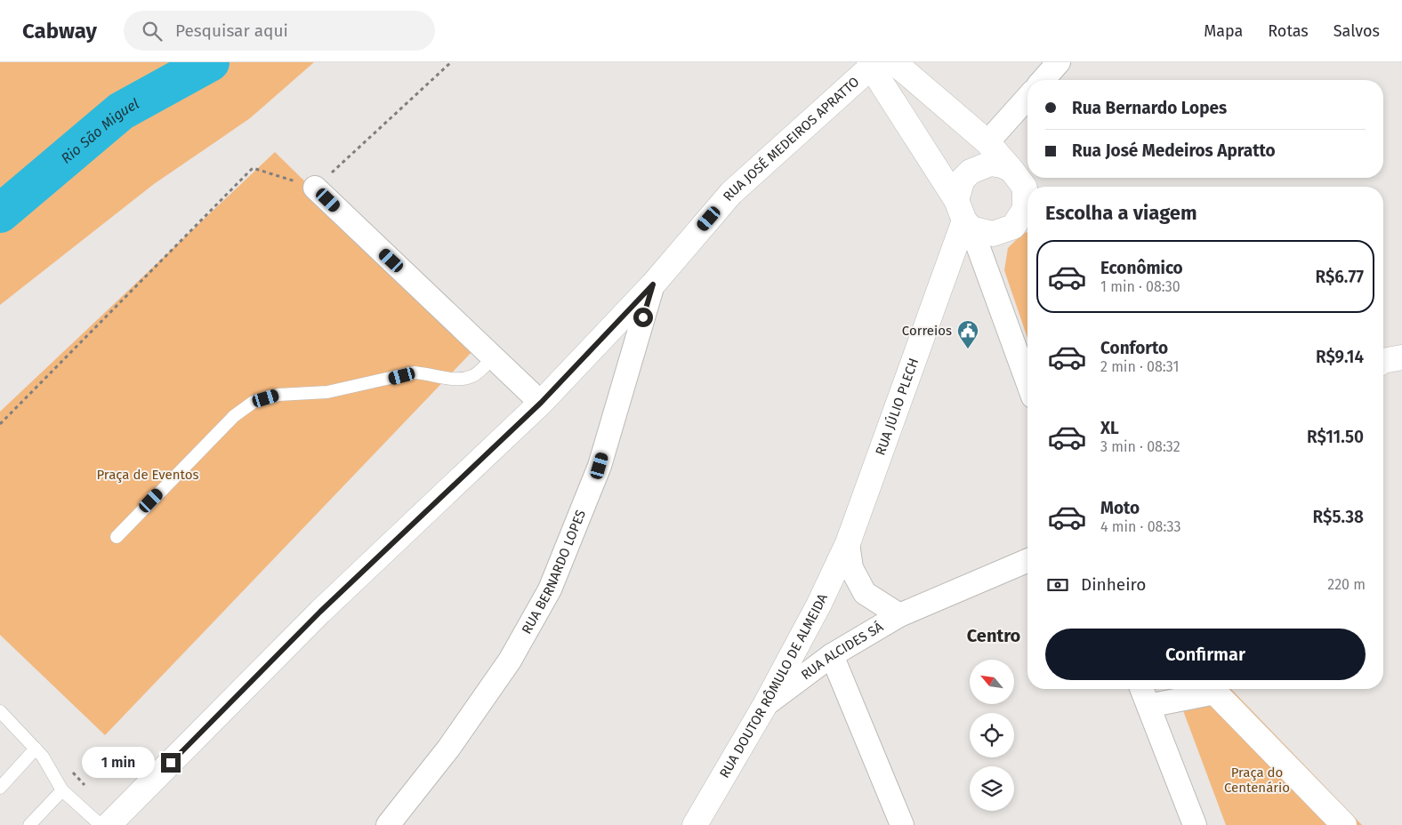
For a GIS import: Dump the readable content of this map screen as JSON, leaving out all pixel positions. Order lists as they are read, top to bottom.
{
  "streets": {
    "main road": ["RUA JOSÉ MEDEIROS APRATTO", "RUA JÚLIO PLECH", "RUA DOUTOR RÔMULO DE ALMEIDA"],
    "street": ["RUA BERNARDO LOPES", "RUA ALCIDES SÁ"]
  },
  "crossings": [
    ["RUA JOSÉ MEDEIROS APRATTO", "RUA BERNARDO LOPES"],
    ["RUA JÚLIO PLECH", "RUA ALCIDES SÁ"],
    ["RUA JÚLIO PLECH", "RUA DOUTOR RÔMULO DE ALMEIDA"],
    ["RUA ALCIDES SÁ", "RUA DOUTOR RÔMULO DE ALMEIDA"]
  ],
  "districts": ["Centro"],
  "water": ["Rio São Miguel"],
  "parks": ["Praça de Eventos", "Praça do Centenário"],
  "places": {
    "public building": ["Correios"]
  },
  "north": "top left",
  "page": {
    "header": "Cabway",
    "search": "Pesquisar aqui",
    "nav": ["Mapa", "Rotas", "Salvos"],
    "banner": ["Rua Bernardo Lopes", "Rua José Medeiros Apratto"],
    "heading": "Escolha a viagem",
    "list": [
      {
        "name": "Econômico",
        "note": "1 min · 08:30",
        "value": "R$6.77"
      },
      {
        "name": "Conforto",
        "note": "2 min · 08:31",
        "value": "R$9.14"
      },
      {
        "name": "XL",
        "note": "3 min · 08:32",
        "value": "R$11.50"
      },
      {
        "name": "Moto",
        "note": "4 min · 08:33",
        "value": "R$5.38"
      }
    ],
    "pay": ["Dinheiro", "220 m"],
    "buttons": "Confirmar",
    "bubble": "1 min"
  }
}
